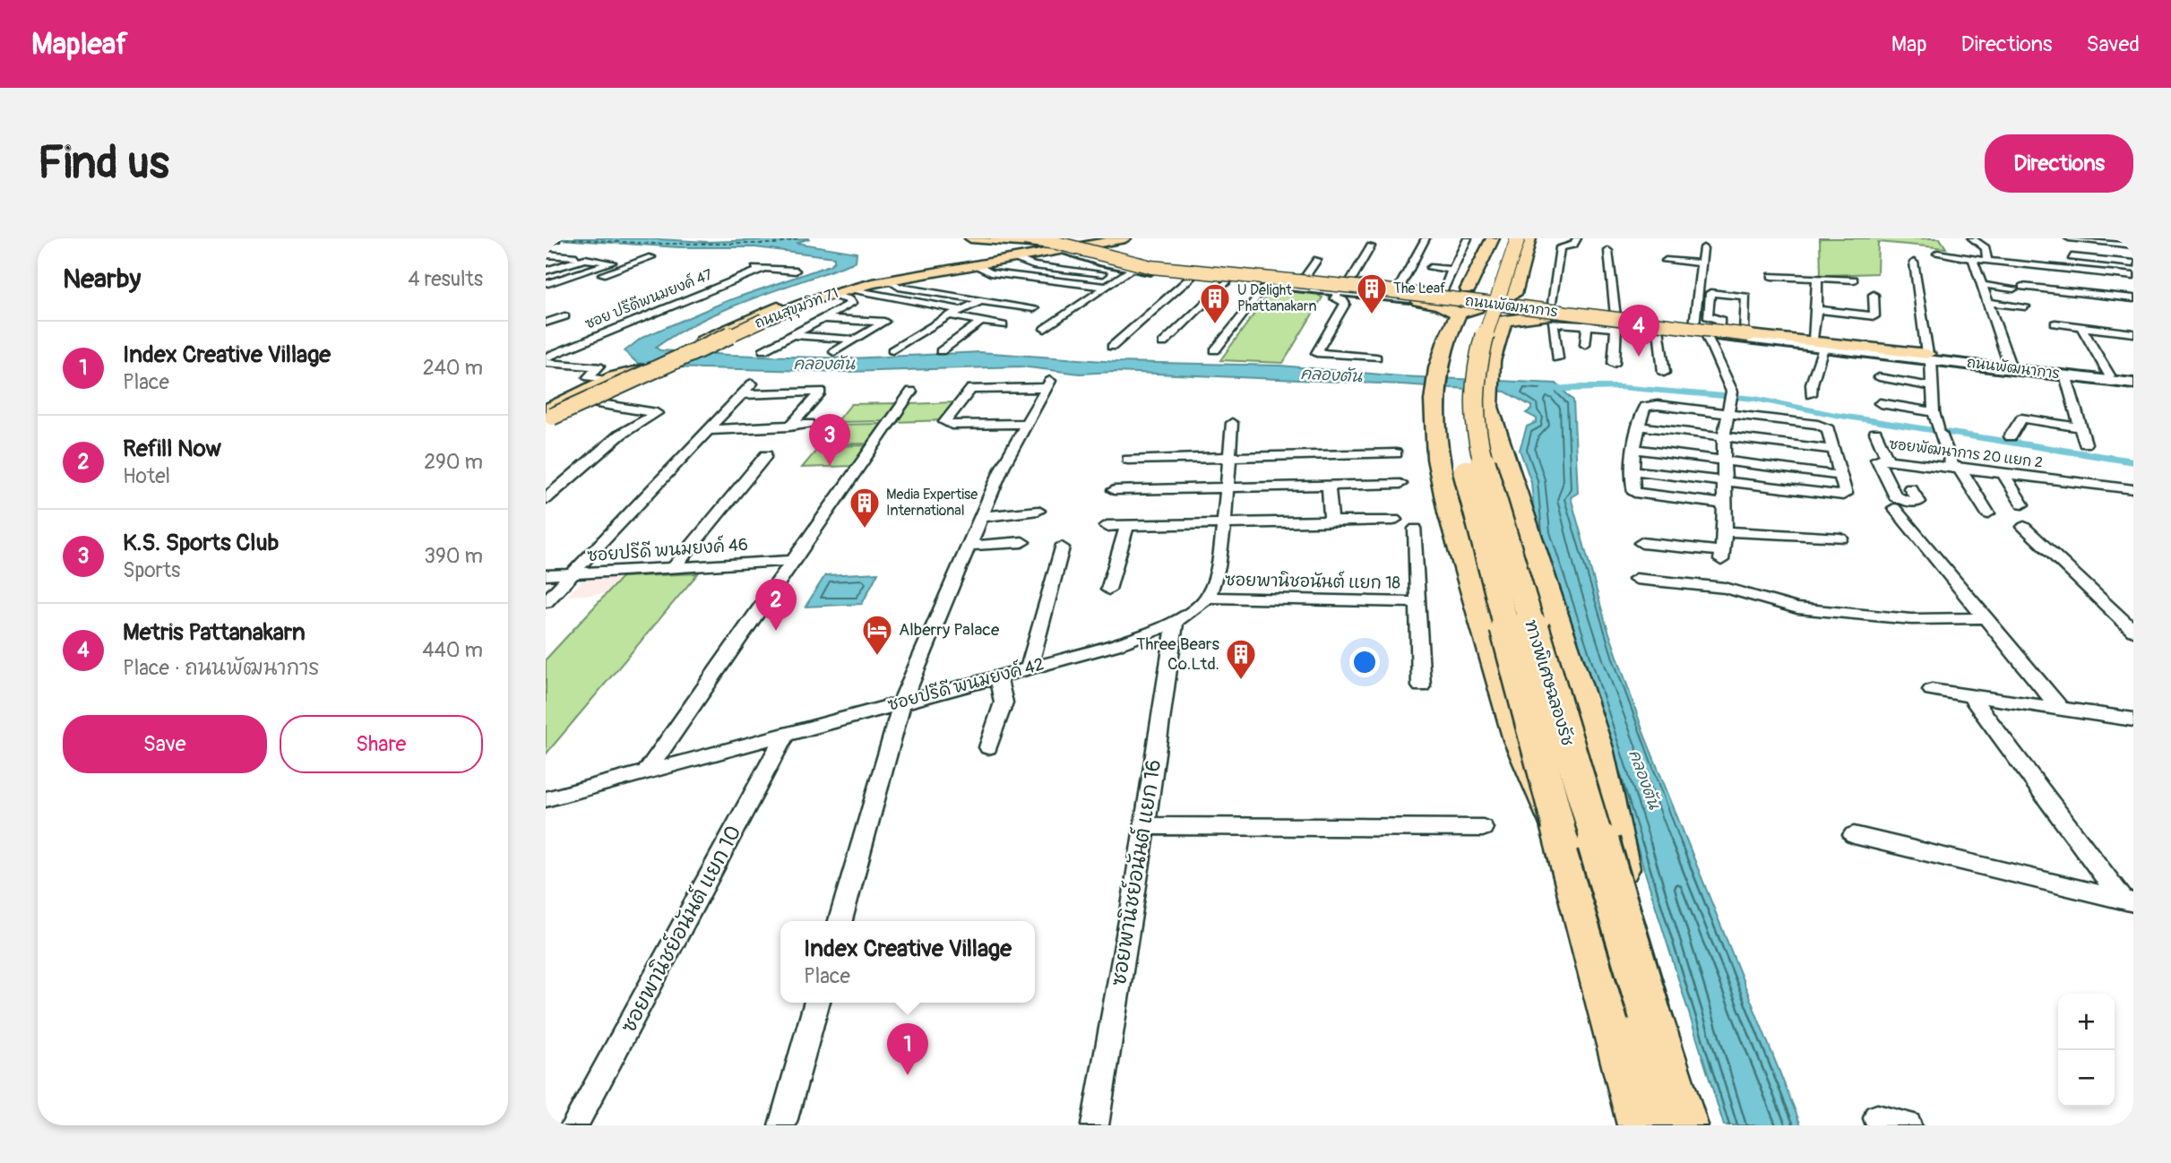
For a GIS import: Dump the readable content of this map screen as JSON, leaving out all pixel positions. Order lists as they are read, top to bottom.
{
  "streets": {
    "highway": ["ทางพิเศษฉลองรัช"],
    "main road": ["ถนนพัฒนาการ", "ถนนสุขุมวิท 71"],
    "street": [
      "ซอย ปรีดีพนมยงค์ 47",
      "ซอยพัฒนาการ 20 แยก 2",
      "ซอยปรีดี พนมยงค์ 46",
      "ซอยพานิชอนันต์ แยก 18",
      "ซอยปรีดี พนมยงค์ 42",
      "ซอยพานิชย์อนันต์ แยก 16",
      "ซอยพานิชย์อนันต์ แยก 10"
    ]
  },
  "crossings": [
    ["ถนนพัฒนาการ", "ถนนสุขุมวิท 71"],
    ["ซอยพานิชอนันต์ แยก 18", "ซอยปรีดี พนมยงค์ 42"],
    ["ซอยปรีดี พนมยงค์ 42", "ซอยพานิชย์อนันต์ แยก 16"],
    ["ซอยปรีดี พนมยงค์ 42", "ซอยพานิชย์อนันต์ แยก 10"]
  ],
  "water": ["คลองตัน"],
  "places": {
    "building": [
      "The Leaf",
      "U Delight Phattanakarn",
      "Media Expertise International",
      "Three Bears Co.Ltd."
    ],
    "hotel": ["Alberry Palace"]
  },
  "page": {
    "header": "Mapleaf",
    "nav": ["Map", "Directions", "Saved"],
    "buttons": [
      "Directions",
      ["Save", "Share"]
    ],
    "title": "Find us",
    "heading": ["Nearby", "4 results"],
    "pins": [
      "4",
      "3",
      "2",
      "1"
    ],
    "list": [
      {
        "mark": "1",
        "name": "Index Creative Village",
        "note": "Place",
        "value": "240 m"
      },
      {
        "mark": "2",
        "name": "Refill Now",
        "note": "Hotel",
        "value": "290 m"
      },
      {
        "mark": "3",
        "name": "K.S. Sports Club",
        "note": "Sports",
        "value": "390 m"
      },
      {
        "mark": "4",
        "name": "Metris Pattanakarn",
        "note": "Place · ถนนพัฒนาการ",
        "value": "440 m"
      }
    ],
    "popup": ["Index Creative Village", "Place"],
    "map_buttons": ["+", "−"]
  }
}
